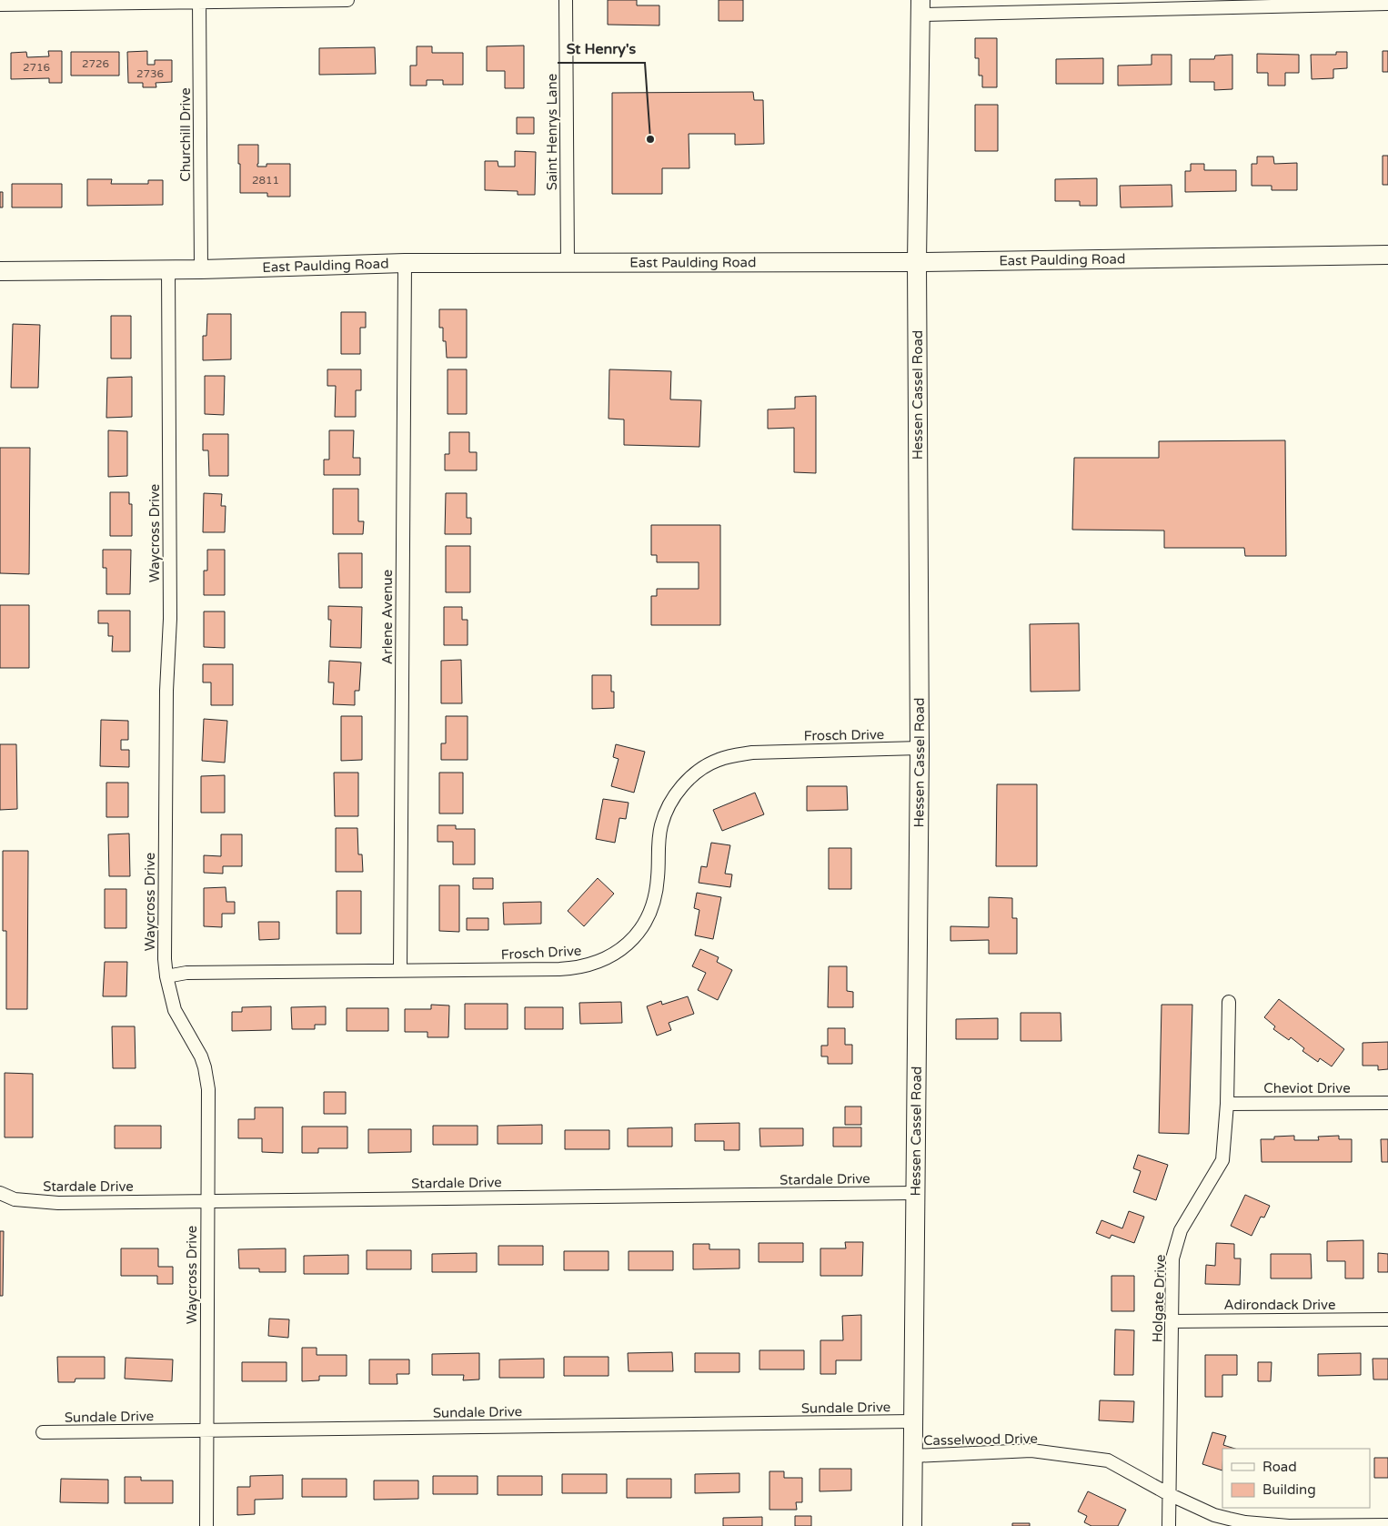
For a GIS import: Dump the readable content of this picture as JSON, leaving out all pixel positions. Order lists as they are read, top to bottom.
{
  "streets": {
    "main road": ["East Paulding Road", "Hessen Cassel Road"],
    "street": [
      "Saint Henrys Lane",
      "Churchill Drive",
      "Waycross Drive",
      "Arlene Avenue",
      "Frosch Drive",
      "Cheviot Drive",
      "Stardale Drive",
      "Holgate Drive",
      "Adirondack Drive",
      "Sundale Drive",
      "Casselwood Drive"
    ]
  },
  "crossings": [
    ["Saint Henrys Lane", "East Paulding Road"],
    ["Churchill Drive", "East Paulding Road"],
    ["East Paulding Road", "Hessen Cassel Road"],
    ["East Paulding Road", "Waycross Drive"],
    ["East Paulding Road", "Arlene Avenue"],
    ["Hessen Cassel Road", "Frosch Drive"],
    ["Hessen Cassel Road", "Stardale Drive"],
    ["Hessen Cassel Road", "Sundale Drive"],
    ["Hessen Cassel Road", "Casselwood Drive"],
    ["Waycross Drive", "Frosch Drive"],
    ["Waycross Drive", "Stardale Drive"],
    ["Waycross Drive", "Sundale Drive"],
    ["Arlene Avenue", "Frosch Drive"],
    ["Cheviot Drive", "Holgate Drive"],
    ["Holgate Drive", "Adirondack Drive"],
    ["Holgate Drive", "Casselwood Drive"]
  ],
  "places": ["St Henry's"],
  "house_numbers": [
    "2726",
    "2716",
    "2736",
    "2811"
  ],
  "legend": ["Road", "Building"]
}
